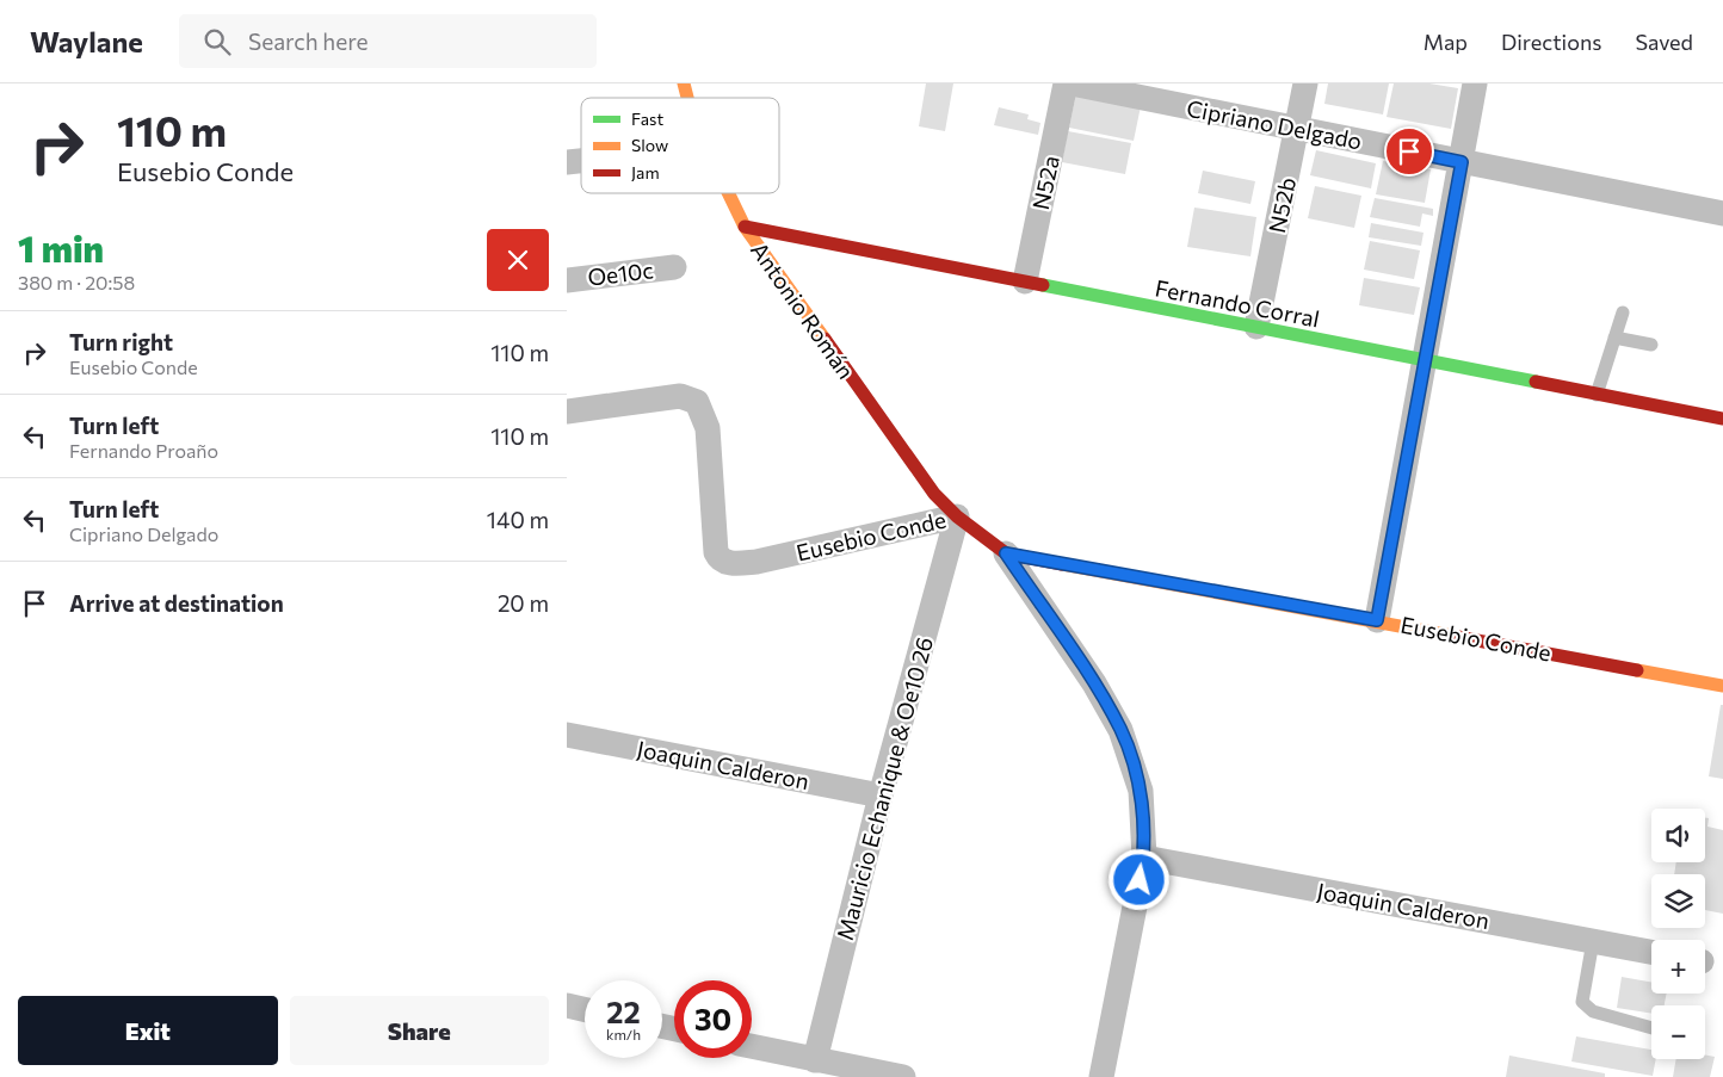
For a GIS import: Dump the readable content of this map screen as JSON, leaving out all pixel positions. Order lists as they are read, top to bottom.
{
  "streets": {
    "street": [
      "Cipriano Delgado",
      "N52a",
      "N52b",
      "Oe10c",
      "Fernando Corral",
      "Antonio Román",
      "Eusebio Conde",
      "Joaquin Calderon",
      "Mauricio Echanique & Oe10 26"
    ]
  },
  "crossings": [
    ["Cipriano Delgado", "N52b"],
    ["N52a", "Fernando Corral"],
    ["N52b", "Fernando Corral"],
    ["Fernando Corral", "Antonio Román"],
    ["Antonio Román", "Eusebio Conde"],
    ["Antonio Román", "Mauricio Echanique & Oe10 26"],
    ["Eusebio Conde", "Mauricio Echanique & Oe10 26"],
    ["Joaquin Calderon", "Mauricio Echanique & Oe10 26"]
  ],
  "legend": ["Fast", "Slow", "Jam"],
  "page": {
    "header": "Waylane",
    "search": "Search here",
    "nav": ["Map", "Directions", "Saved"],
    "turn": ["110 m", "Eusebio Conde"],
    "heading": ["1 min", "380 m · 20:58"],
    "list": [
      {
        "name": "Turn right",
        "note": "Eusebio Conde",
        "value": "110 m"
      },
      {
        "name": "Turn left",
        "note": "Fernando Proaño",
        "value": "110 m"
      },
      {
        "name": "Turn left",
        "note": "Cipriano Delgado",
        "value": "140 m"
      },
      {
        "name": "Arrive at destination",
        "value": "20 m"
      }
    ],
    "map_buttons": ["+", "−"],
    "speed": "22 km/h",
    "limit": "30",
    "buttons": ["Exit", "Share"]
  }
}
